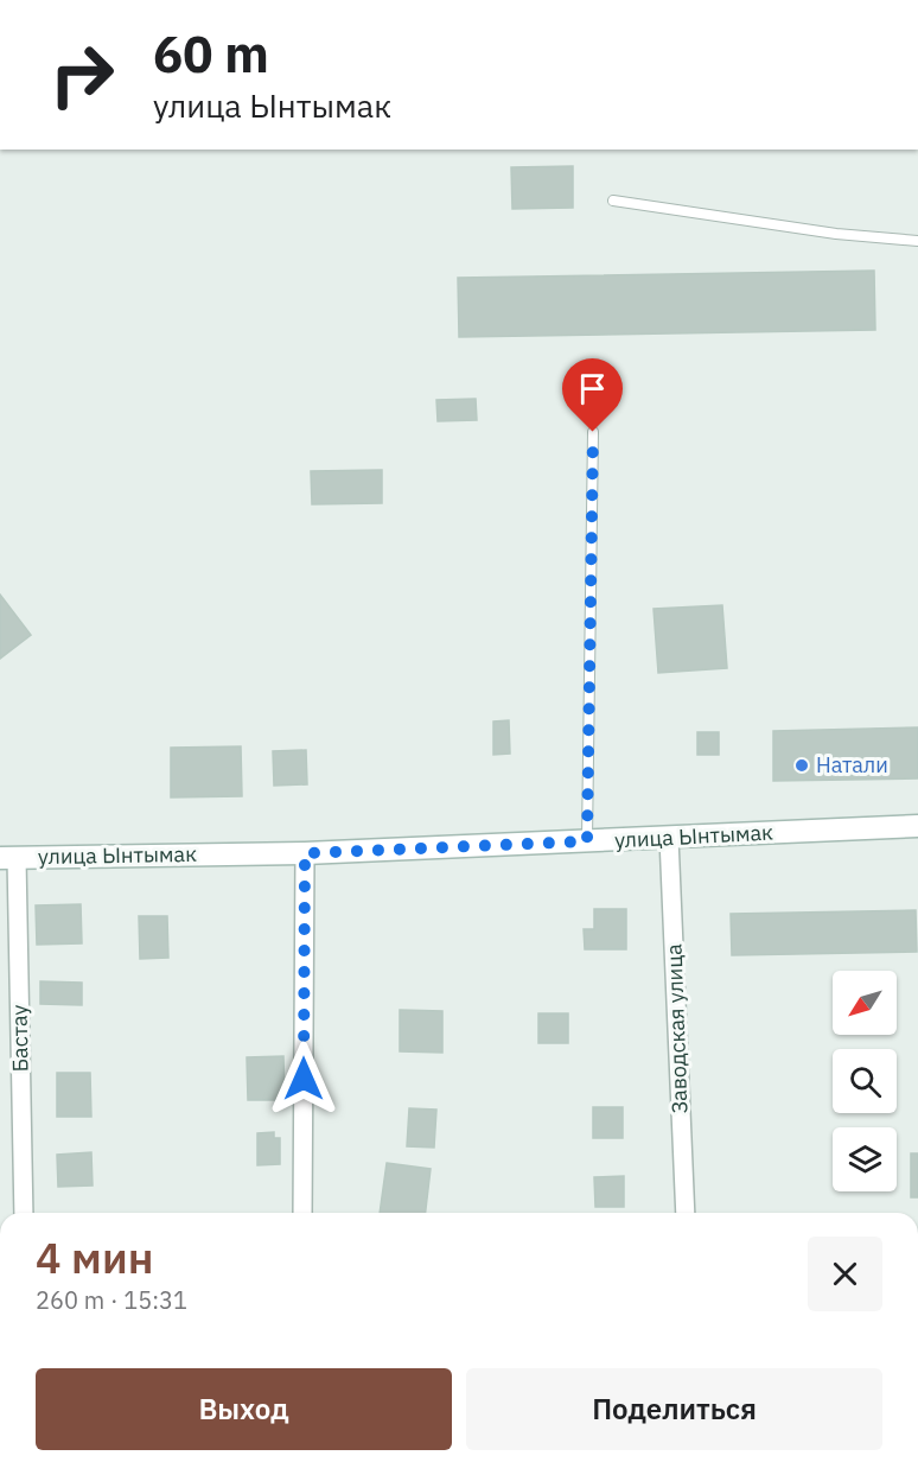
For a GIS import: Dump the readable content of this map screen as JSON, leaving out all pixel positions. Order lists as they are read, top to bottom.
{
  "streets": {
    "street": ["улица Ынтымак", "Заводская улица", "Бастау"]
  },
  "crossings": [
    ["улица Ынтымак", "Заводская улица"],
    ["улица Ынтымак", "Бастау"]
  ],
  "places": ["Натали"],
  "north": "bottom left",
  "page": {
    "turn": ["60 m", "улица Ынтымак"],
    "heading": ["4 мин", "260 m · 15:31"],
    "buttons": ["Выход", "Поделиться"]
  }
}
